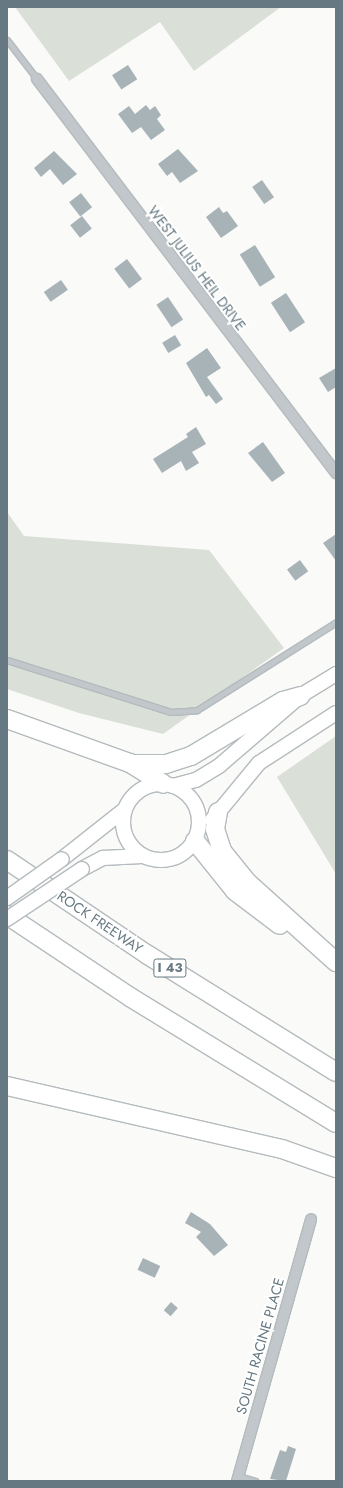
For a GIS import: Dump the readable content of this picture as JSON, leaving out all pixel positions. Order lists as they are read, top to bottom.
{
  "streets": {
    "highway": ["ROCK FREEWAY", "I 43"],
    "street": ["WEST JULIUS HEIL DRIVE", "SOUTH RACINE PLACE"]
  }
}
